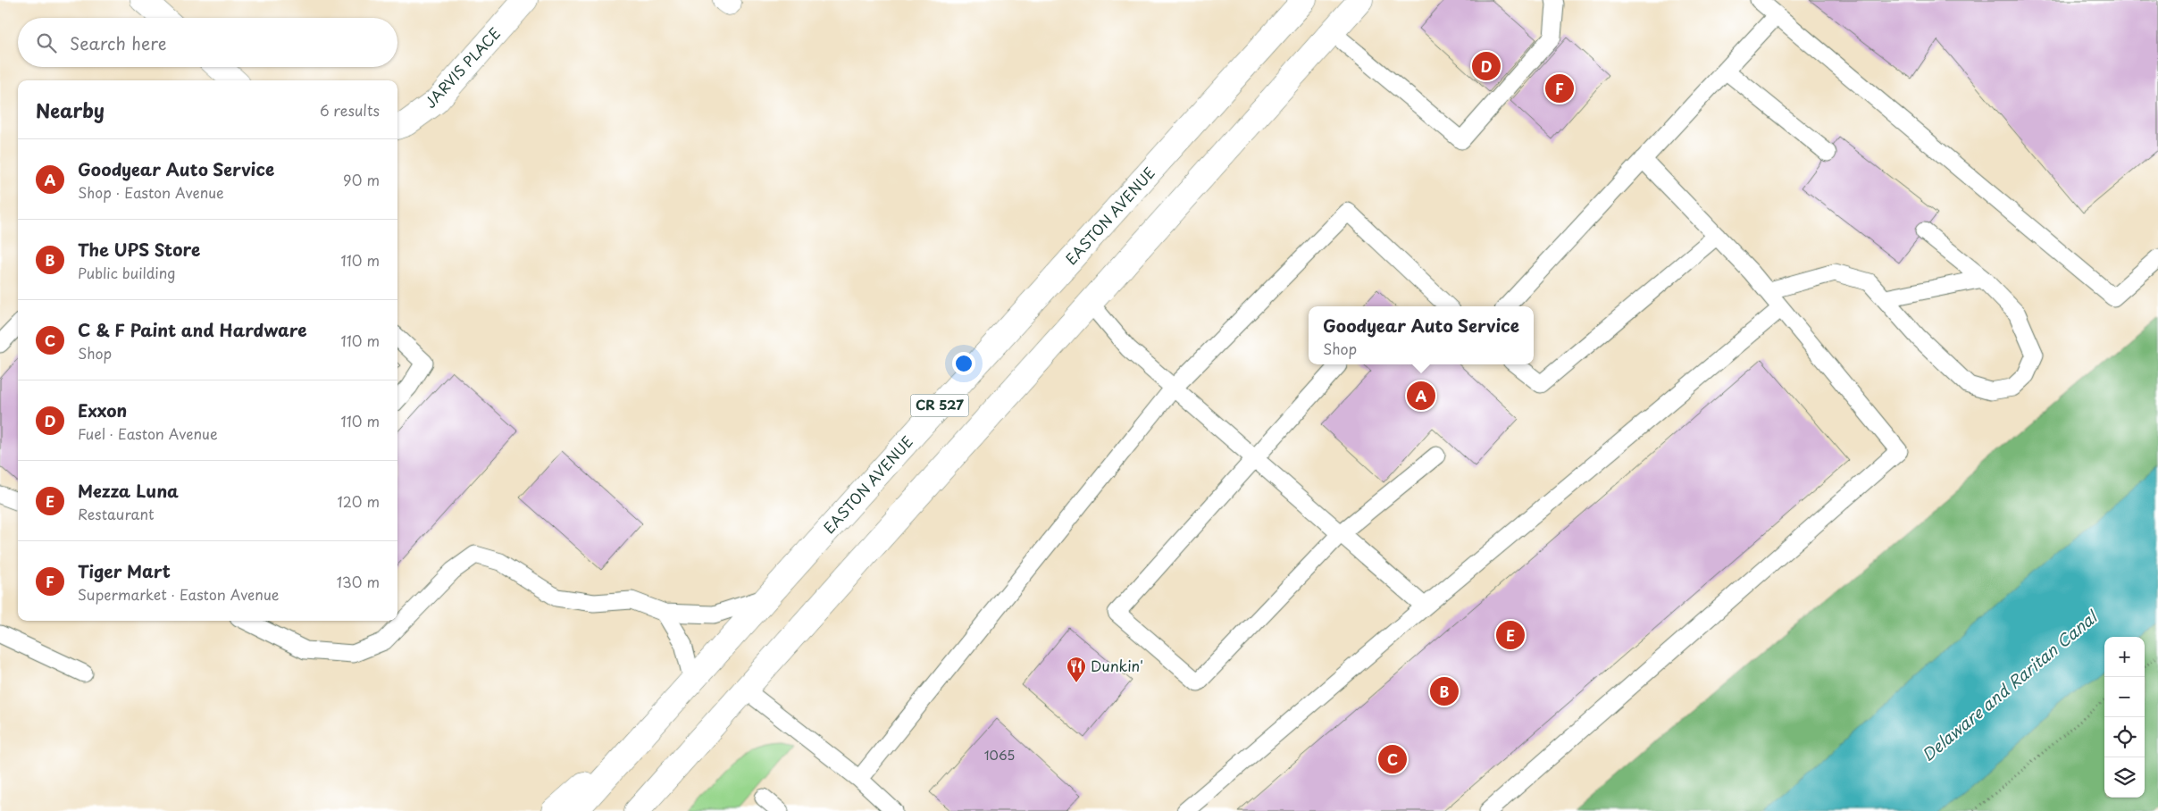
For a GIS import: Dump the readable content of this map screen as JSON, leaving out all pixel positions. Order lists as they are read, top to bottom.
{
  "streets": {
    "main road": ["JARVIS PLACE", "EASTON AVENUE", "CR 527"]
  },
  "water": ["Delaware and Raritan Canal"],
  "places": {
    "restaurant": ["Dunkin'"]
  },
  "house_numbers": ["1065"],
  "page": {
    "search": "Search here",
    "pins": [
      "D",
      "F",
      "A",
      "E",
      "B",
      "C"
    ],
    "heading": ["Nearby", "6 results"],
    "list": [
      {
        "mark": "A",
        "name": "Goodyear Auto Service",
        "note": "Shop · Easton Avenue",
        "value": "90 m"
      },
      {
        "mark": "B",
        "name": "The UPS Store",
        "note": "Public building",
        "value": "110 m"
      },
      {
        "mark": "C",
        "name": "C & F Paint and Hardware",
        "note": "Shop",
        "value": "110 m"
      },
      {
        "mark": "D",
        "name": "Exxon",
        "note": "Fuel · Easton Avenue",
        "value": "110 m"
      },
      {
        "mark": "E",
        "name": "Mezza Luna",
        "note": "Restaurant",
        "value": "120 m"
      },
      {
        "mark": "F",
        "name": "Tiger Mart",
        "note": "Supermarket · Easton Avenue",
        "value": "130 m"
      }
    ],
    "popup": ["Goodyear Auto Service", "Shop"],
    "map_buttons": ["+", "−"]
  }
}
